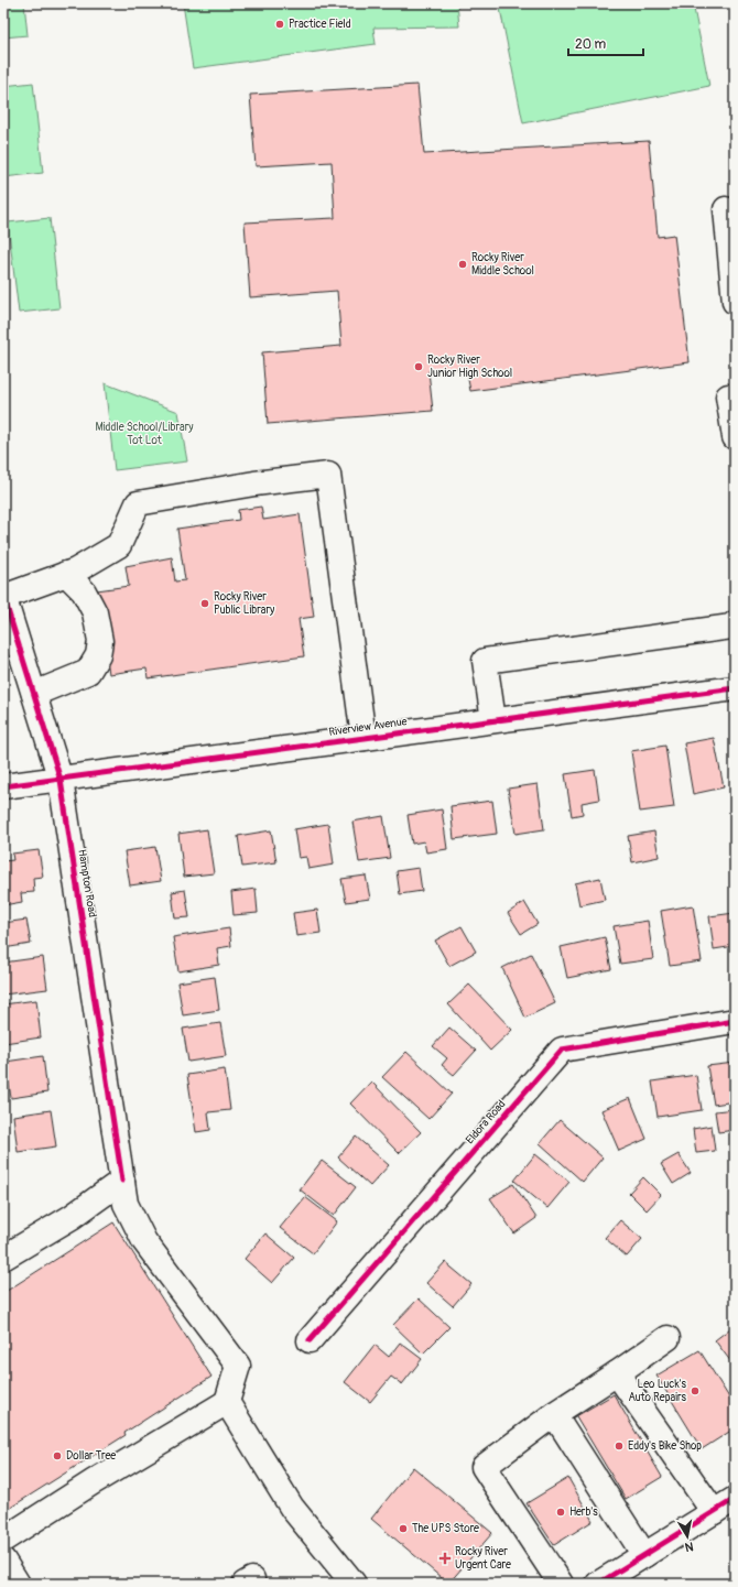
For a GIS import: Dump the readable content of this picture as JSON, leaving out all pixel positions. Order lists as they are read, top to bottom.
{
  "streets": {
    "street": ["Riverview Avenue", "Hampton Road", "Eldora Road"]
  },
  "crossings": [
    ["Riverview Avenue", "Hampton Road"]
  ],
  "parks": ["Middle School/Library Tot Lot"],
  "places": {
    "other": [
      "Practice Field",
      "Rocky River Middle School",
      "Rocky River Junior High School",
      "Rocky River Public Library",
      "Leo Luck's Auto Repairs",
      "Eddy's Bike Shop",
      "Dollar Tree",
      "Herb's",
      "The UPS Store"
    ],
    "health": ["Rocky River Urgent Care"]
  },
  "scale_bar": "20 m",
  "north": "bottom"
}
